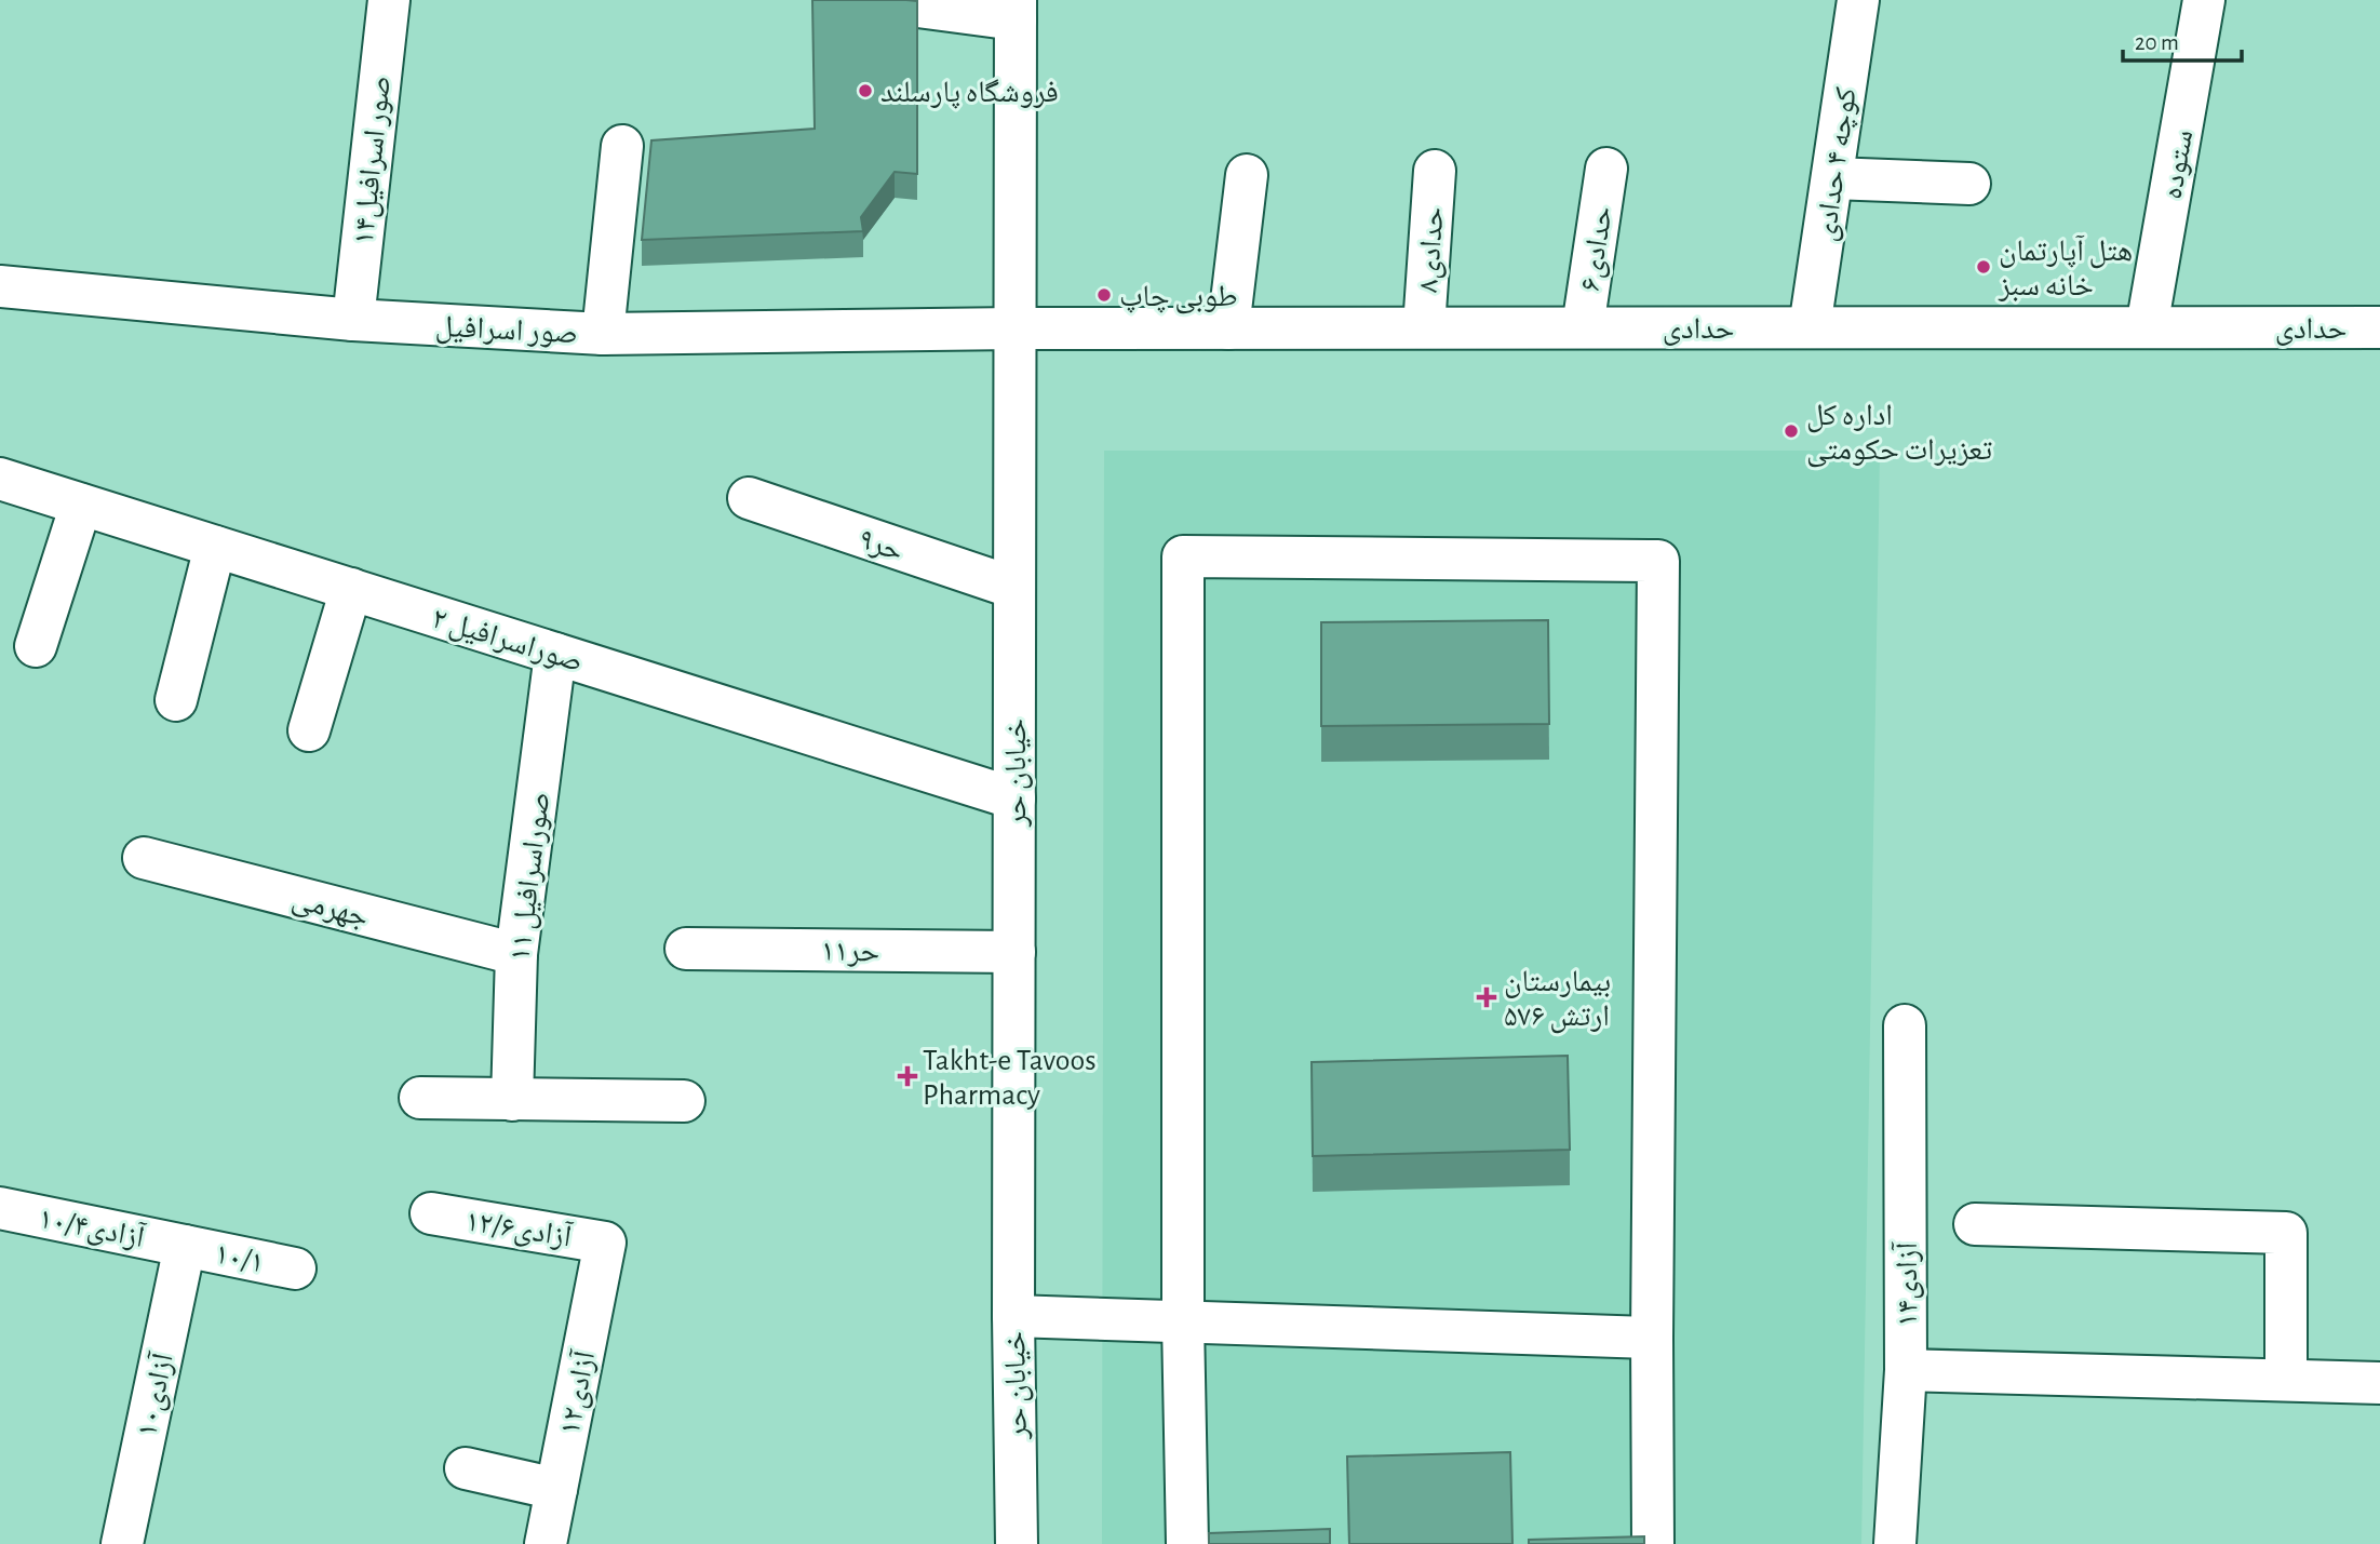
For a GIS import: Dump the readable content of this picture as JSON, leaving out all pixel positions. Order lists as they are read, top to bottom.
{
  "streets": {
    "street": [
      "صور اسرافیل۱۴",
      "کوچه ۴ حدادی",
      "ستوده",
      "۶حدادی",
      "۸حدادی",
      "حدادی",
      "صور اسرافیل",
      "حر۹",
      "صوراسرافیل ۲",
      "خیابان حر",
      "صوراسرافیل ۱۱",
      "جهرمی",
      "حر۱۱",
      "آزادی۱۰/۴",
      "آزادی۱۲/۶",
      "۱۰/۱",
      "آزادی۱۴",
      "آزادی۱۲",
      "آزادی۱۰"
    ]
  },
  "crossings": [
    ["صور اسرافیل۱۴", "صور اسرافیل"],
    ["کوچه ۴ حدادی", "حدادی"],
    ["ستوده", "حدادی"],
    ["۶حدادی", "حدادی"],
    ["۸حدادی", "حدادی"],
    ["حدادی", "صور اسرافیل"],
    ["حدادی", "خیابان حر"],
    ["صور اسرافیل", "خیابان حر"],
    ["حر۹", "خیابان حر"],
    ["صوراسرافیل ۲", "خیابان حر"],
    ["صوراسرافیل ۲", "صوراسرافیل ۱۱"],
    ["خیابان حر", "حر۱۱"],
    ["صوراسرافیل ۱۱", "جهرمی"],
    ["آزادی۱۰/۴", "۱۰/۱"],
    ["آزادی۱۰/۴", "آزادی۱۰"],
    ["آزادی۱۲/۶", "آزادی۱۲"],
    ["۱۰/۱", "آزادی۱۰"]
  ],
  "places": {
    "other": [
      "فروشگاه پارسلند",
      "هتل آپارتمان خانه سبز",
      "طوبی چاپ",
      "اداره کل تعزیرات حکومتی"
    ],
    "health": ["بیمارستان ۵۷۶ ارتش", "Takht-e Tavoos Pharmacy"]
  },
  "scale_bar": "20 m"
}
